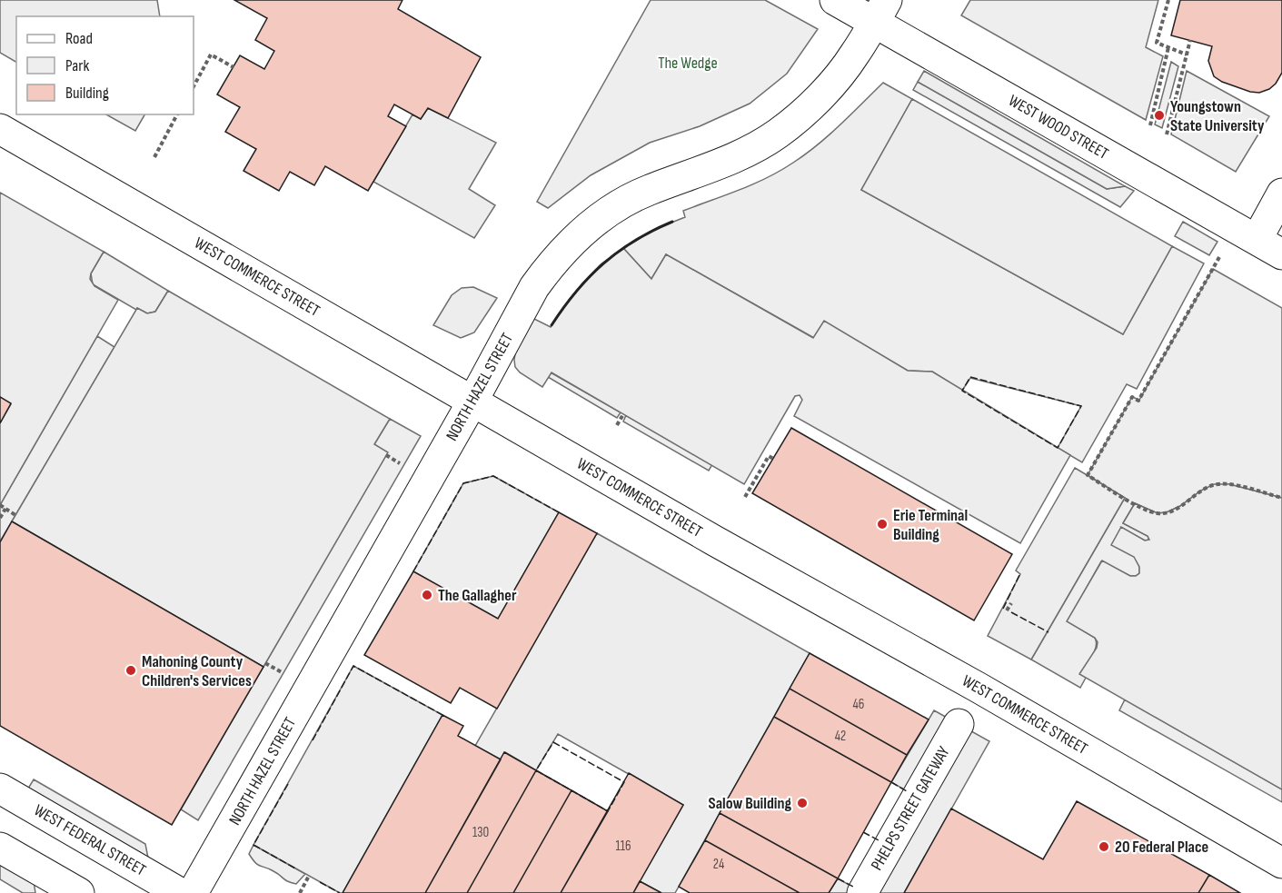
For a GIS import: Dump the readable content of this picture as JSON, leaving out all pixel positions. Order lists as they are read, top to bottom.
{
  "streets": {
    "street": [
      "WEST WOOD STREET",
      "WEST COMMERCE STREET",
      "NORTH HAZEL STREET",
      "PHELPS STREET GATEWAY",
      "WEST FEDERAL STREET"
    ]
  },
  "crossings": [
    ["WEST WOOD STREET", "NORTH HAZEL STREET"],
    ["WEST COMMERCE STREET", "NORTH HAZEL STREET"]
  ],
  "parks": ["The Wedge"],
  "places": [
    "Youngstown State University",
    "Erie Terminal Building",
    "The Gallagher",
    "Mahoning County Children's Services",
    "Salow Building",
    "20 Federal Place"
  ],
  "house_numbers": [
    "46",
    "42",
    "130",
    "116",
    "24"
  ],
  "legend": ["Road", "Park", "Building"]
}
